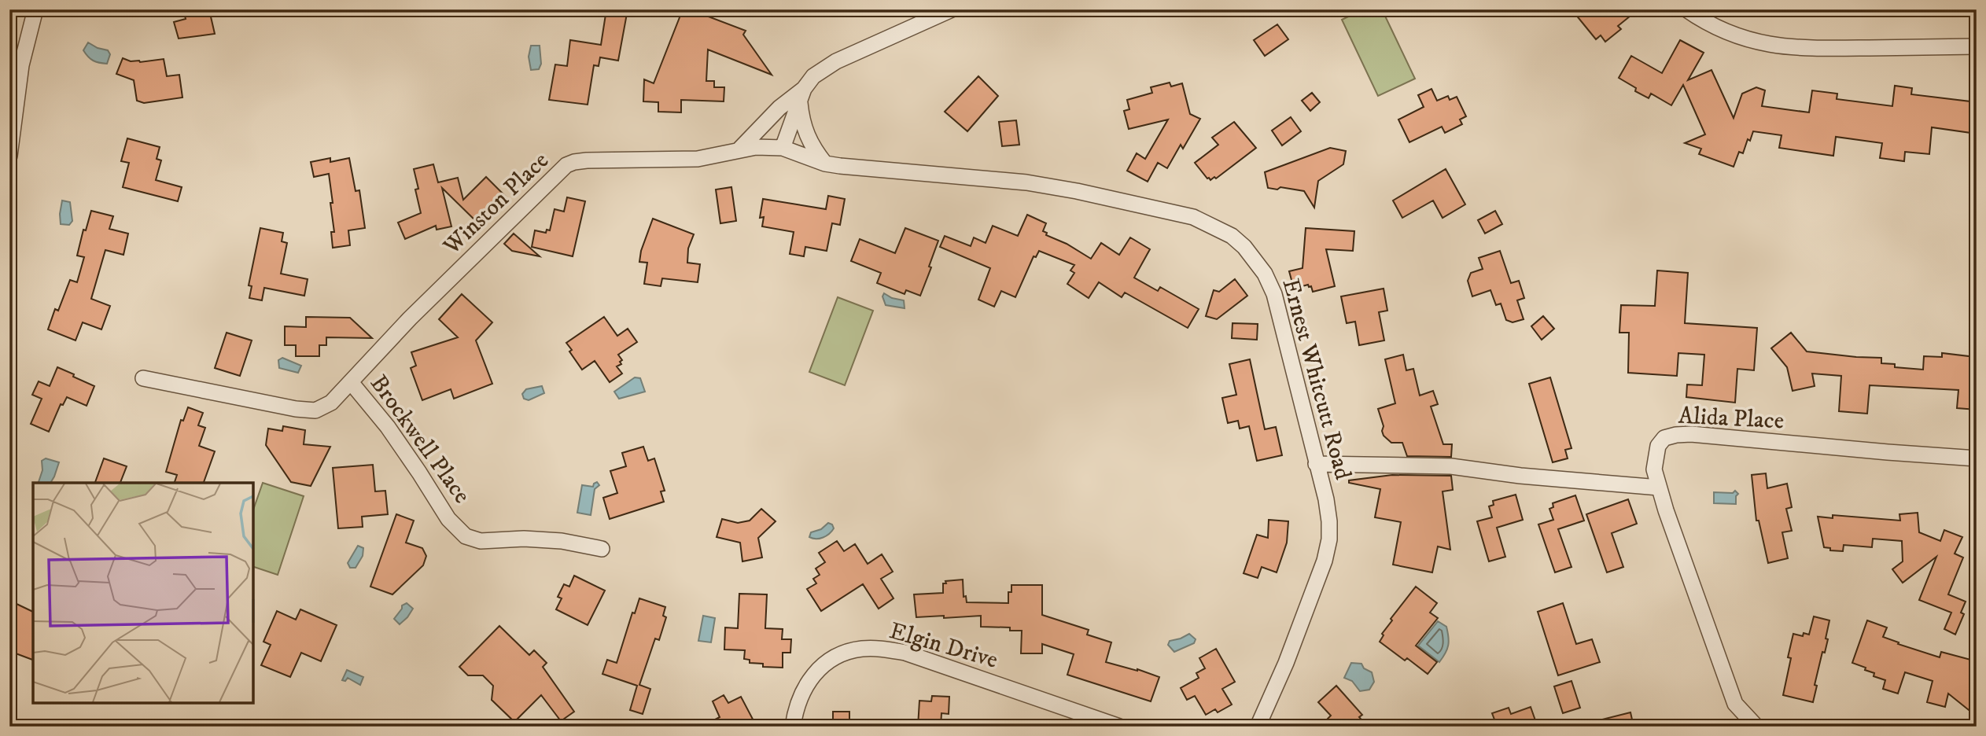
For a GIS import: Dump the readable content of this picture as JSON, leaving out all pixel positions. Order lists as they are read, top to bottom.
{
  "streets": {
    "street": [
      "Winston Place",
      "Ernest Whitcutt Road",
      "Alida Place",
      "Brockwell Place",
      "Elgin Drive"
    ]
  },
  "crossings": [
    ["Winston Place", "Ernest Whitcutt Road"],
    ["Winston Place", "Brockwell Place"]
  ]
}
